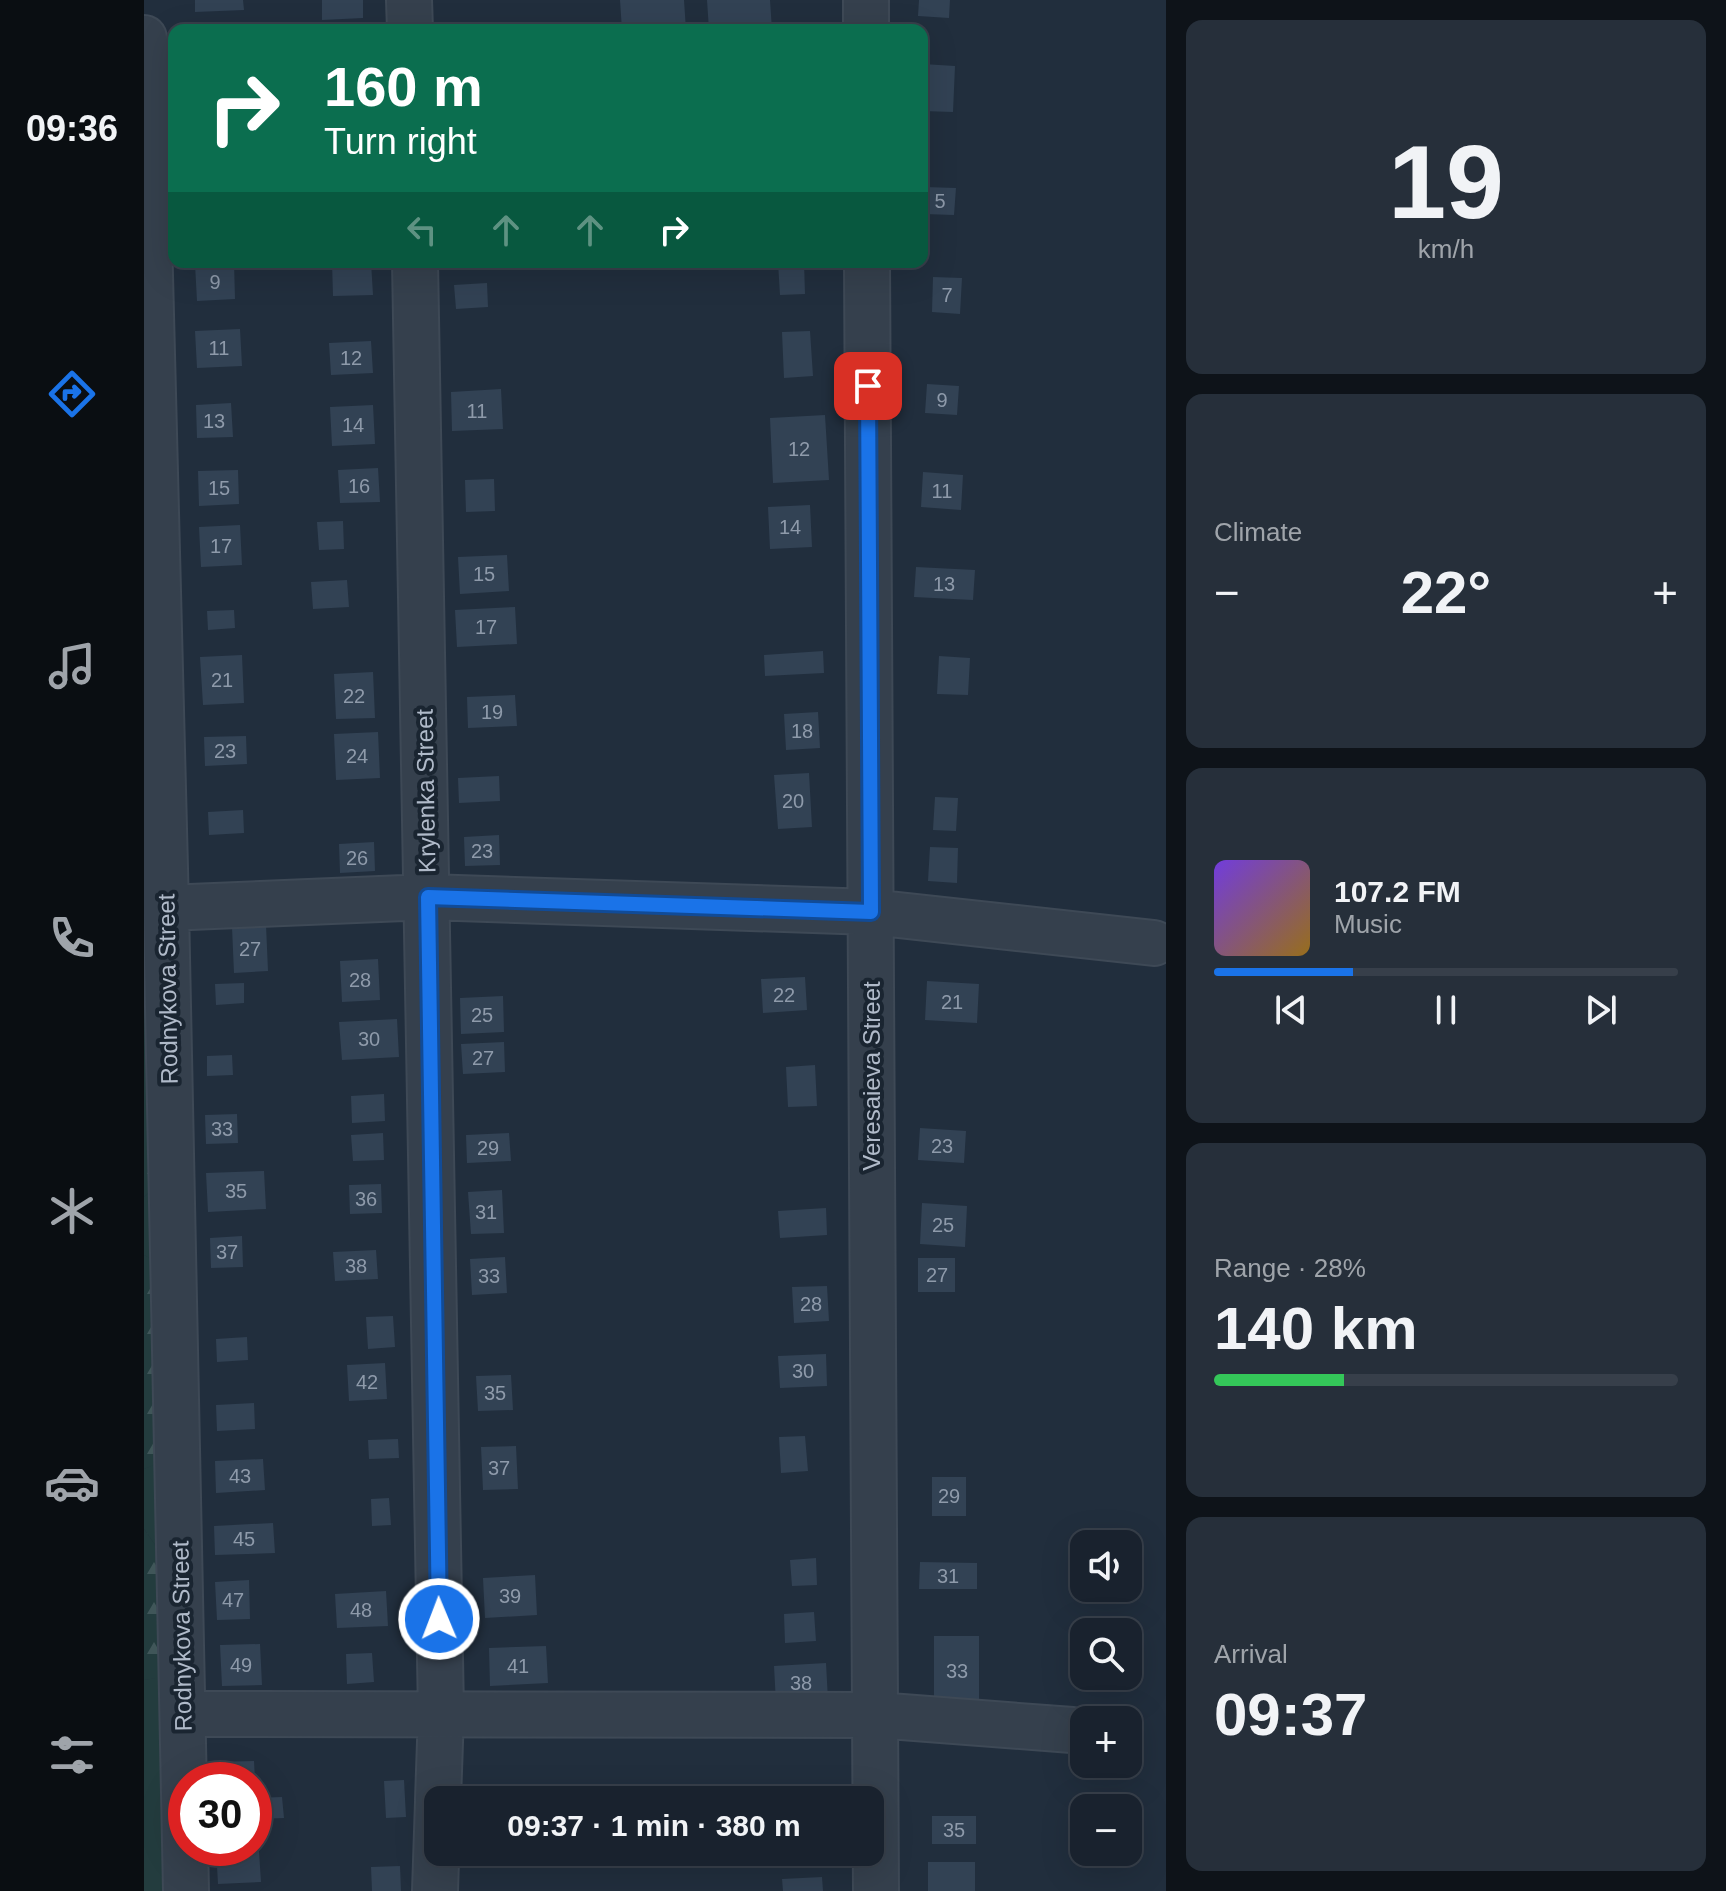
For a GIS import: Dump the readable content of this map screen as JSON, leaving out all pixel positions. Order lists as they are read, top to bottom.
{
  "streets": {
    "street": ["Krylenka Street", "Rodnykova Street", "Veresaieva Street"]
  },
  "house_numbers": [
    "5",
    "9",
    "7",
    "11",
    "12",
    "9",
    "11",
    "13",
    "14",
    "12",
    "16",
    "15",
    "11",
    "14",
    "17",
    "15",
    "13",
    "17",
    "21",
    "22",
    "19",
    "18",
    "23",
    "24",
    "20",
    "23",
    "26",
    "27",
    "28",
    "22",
    "21",
    "25",
    "30",
    "27",
    "33",
    "23",
    "29",
    "35",
    "36",
    "31",
    "25",
    "37",
    "38",
    "27",
    "33",
    "28",
    "30",
    "42",
    "35",
    "37",
    "43",
    "29",
    "45",
    "31",
    "39",
    "47",
    "48",
    "49",
    "41",
    "33",
    "38",
    "35"
  ],
  "page": {
    "tabs": "09:36",
    "tile": [
      ["19", "km/h"],
      "Climate",
      ["Range · 28%", "140 km"],
      ["Arrival", "09:37"]
    ],
    "turn": ["160 m", "Turn right"],
    "heat": ["−", "22°", "+"],
    "song": ["107.2 FM", "Music"],
    "map_buttons": ["+", "−"],
    "limit": "30",
    "trip": "09:37 · 1 min · 380 m"
  }
}
